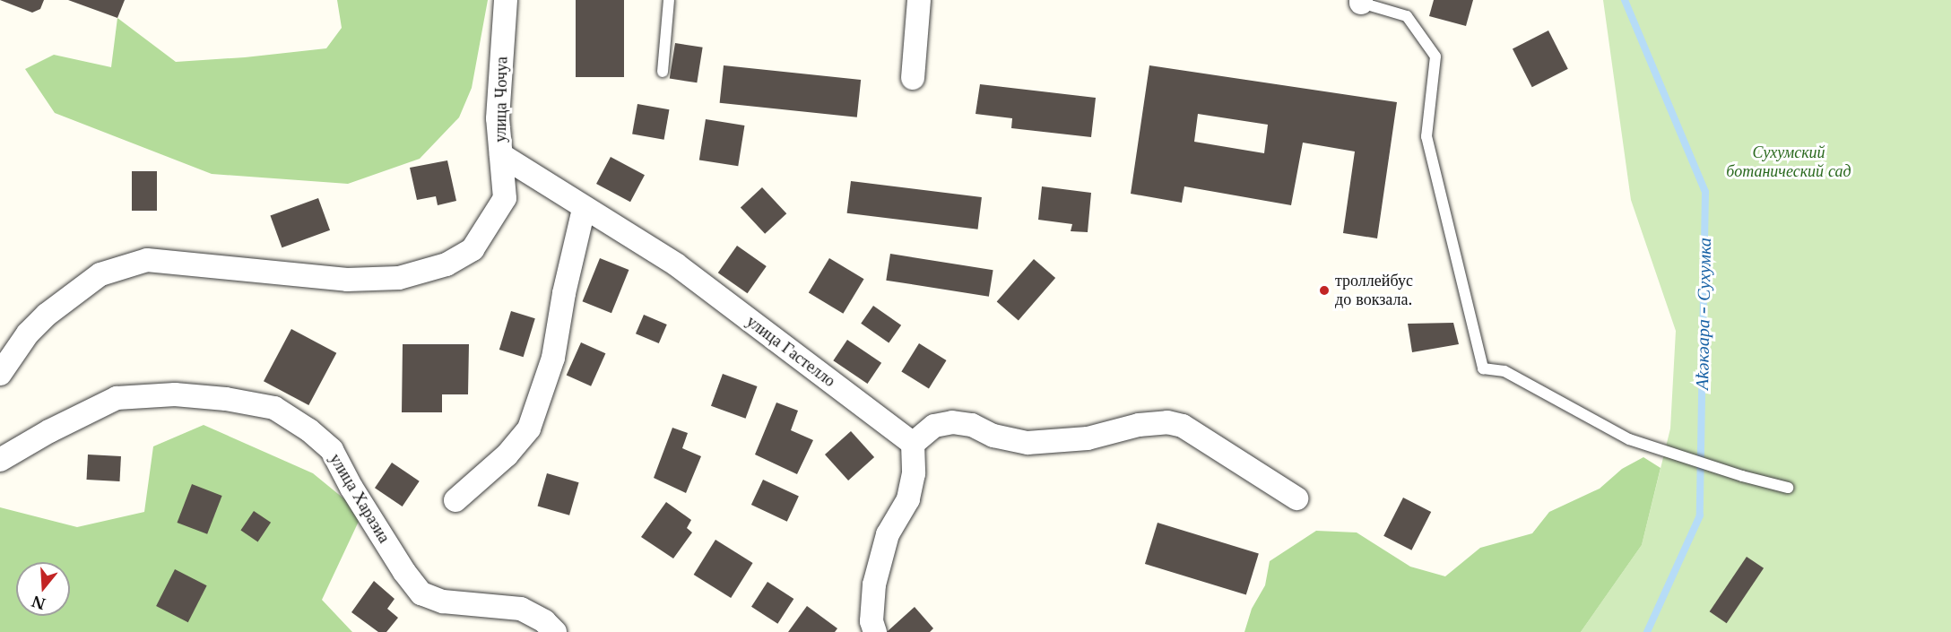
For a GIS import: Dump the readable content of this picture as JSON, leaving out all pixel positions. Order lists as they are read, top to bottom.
{
  "streets": {
    "street": ["улица Чочуа", "улица Гастелло", "улица Харазиа"]
  },
  "crossings": [
    ["улица Чочуа", "улица Гастелло"]
  ],
  "water": ["Аҟәкәара - Сухумка"],
  "parks": ["Сухумский ботанический сад"],
  "places": ["троллейбус до вокзала."],
  "north": "bottom"
}
